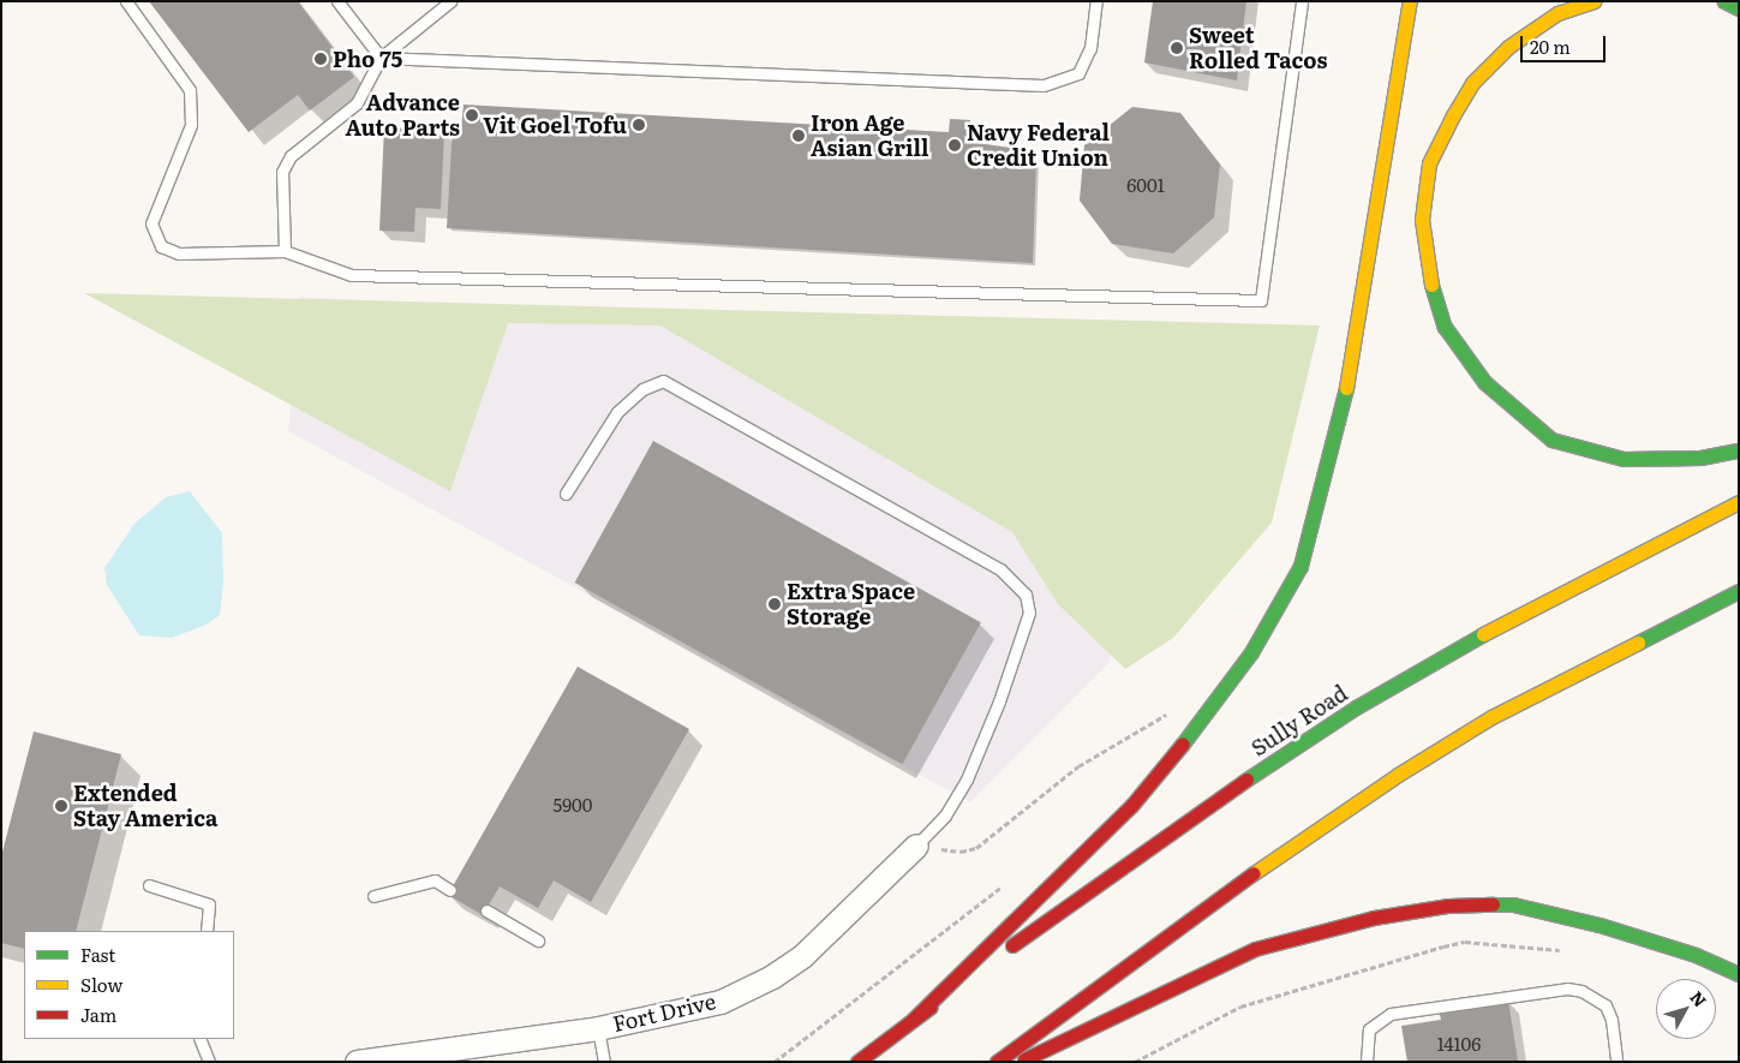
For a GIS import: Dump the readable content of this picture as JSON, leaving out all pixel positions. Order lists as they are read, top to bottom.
{
  "streets": {
    "highway": ["Sully Road"],
    "street": ["Fort Drive"]
  },
  "places": [
    "Sweet Rolled Tacos",
    "Pho 75",
    "Advance Auto Parts",
    "Vit Goel Tofu",
    "Iron Age Asian Grill",
    "Navy Federal Credit Union",
    "Extra Space Storage",
    "Extended Stay America"
  ],
  "house_numbers": ["6001", "5900", "14106"],
  "legend": ["Fast", "Slow", "Jam"],
  "scale_bar": "20 m",
  "north": "top right"
}
